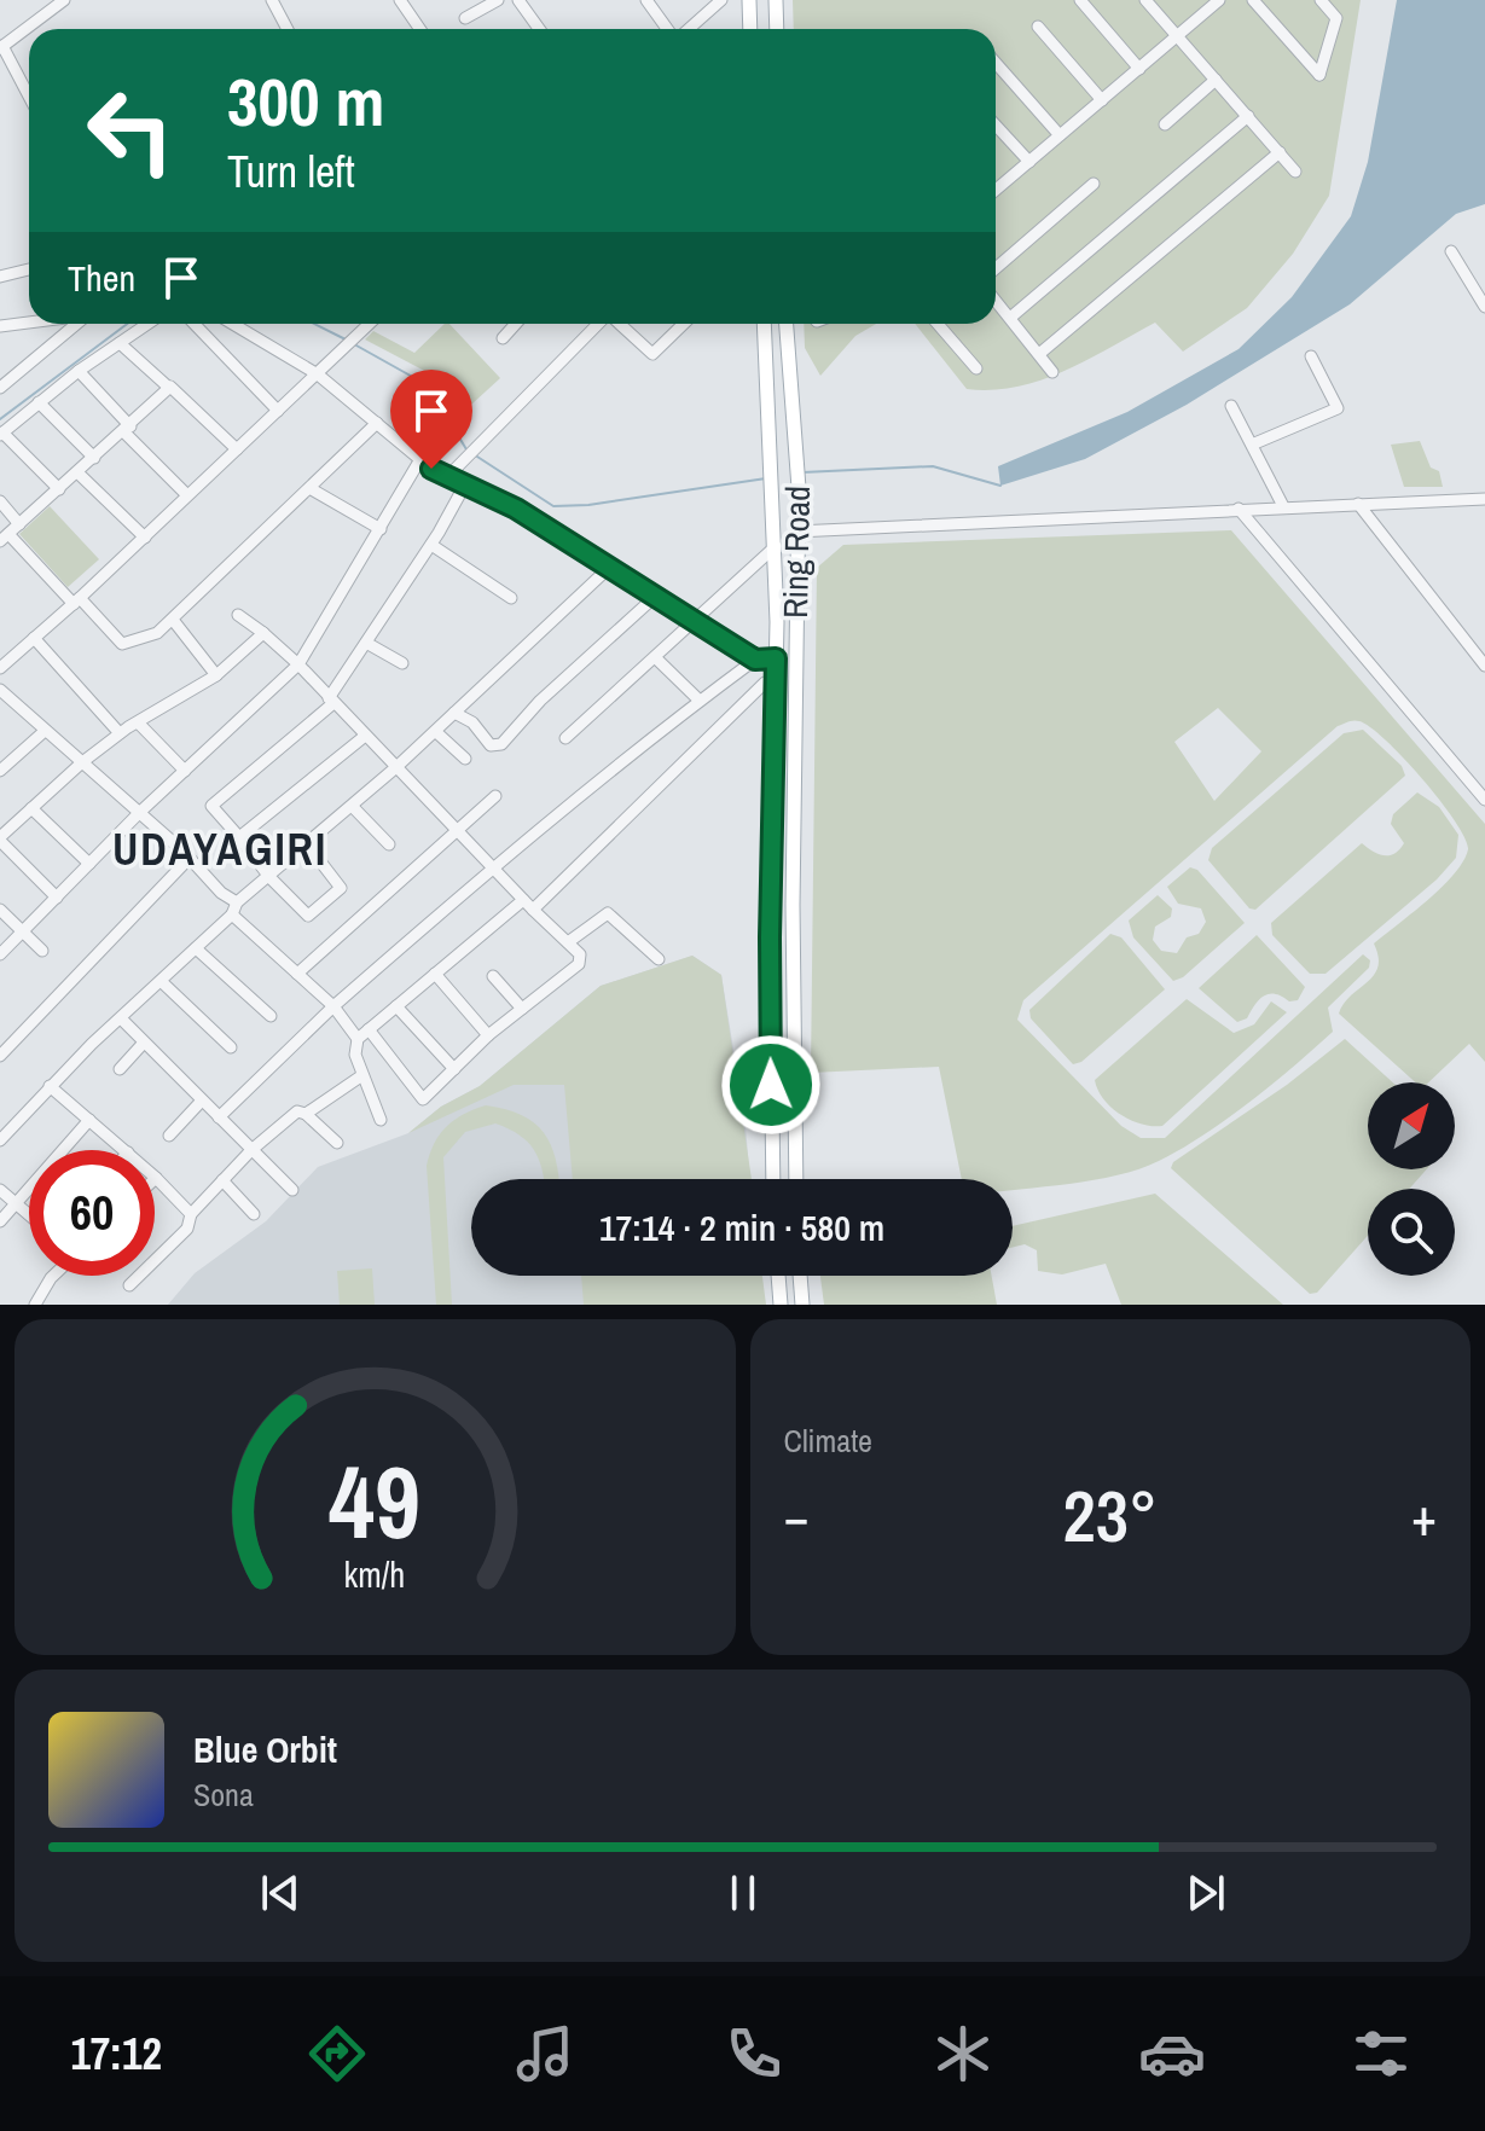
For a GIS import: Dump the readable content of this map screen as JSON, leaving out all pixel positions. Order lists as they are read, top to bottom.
{
  "streets": {
    "main road": ["Ring Road"]
  },
  "districts": ["UDAYAGIRI"],
  "north": "top right",
  "page": {
    "turn": ["300 m", "Turn left"],
    "then": "Then",
    "limit": "60",
    "trip": "17:14 · 2 min · 580 m",
    "tile": "Climate",
    "heat": ["−", "23°", "+"],
    "song": ["Blue Orbit", "Sona"],
    "tabs": "17:12",
    "gauge": ["49", "km/h"]
  }
}
